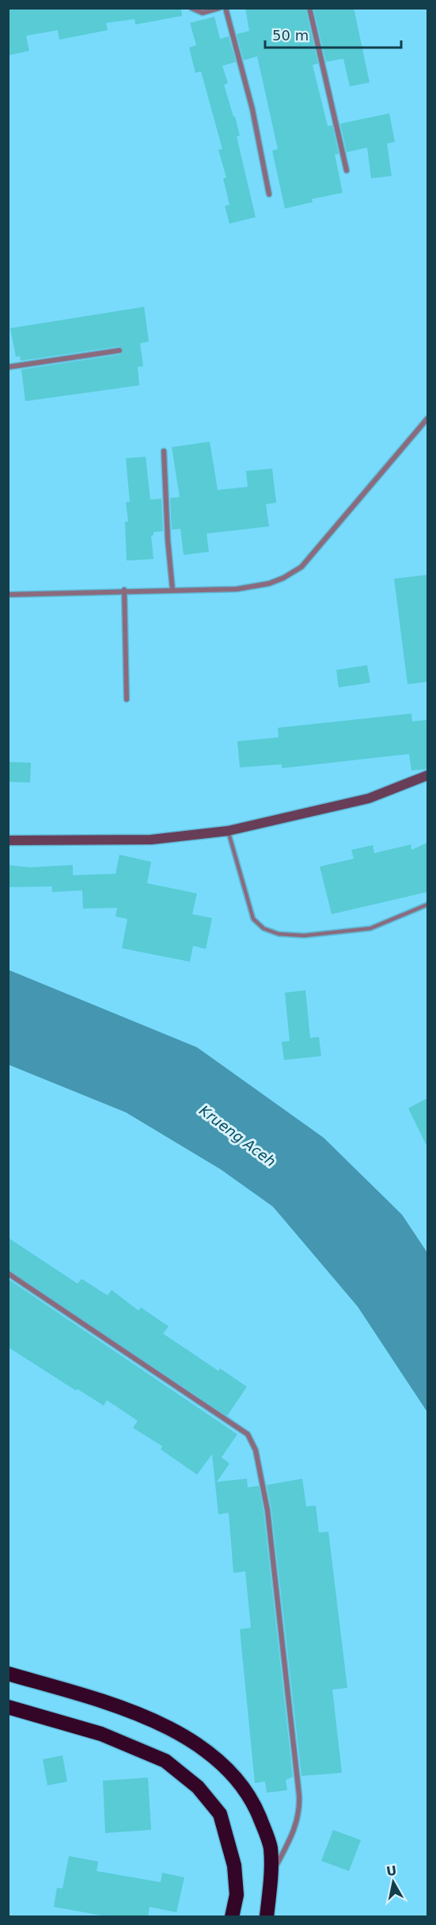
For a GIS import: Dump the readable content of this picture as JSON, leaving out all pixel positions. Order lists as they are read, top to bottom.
{
  "water": ["Krueng Aceh"],
  "scale_bar": "50 m",
  "north": "top"
}
